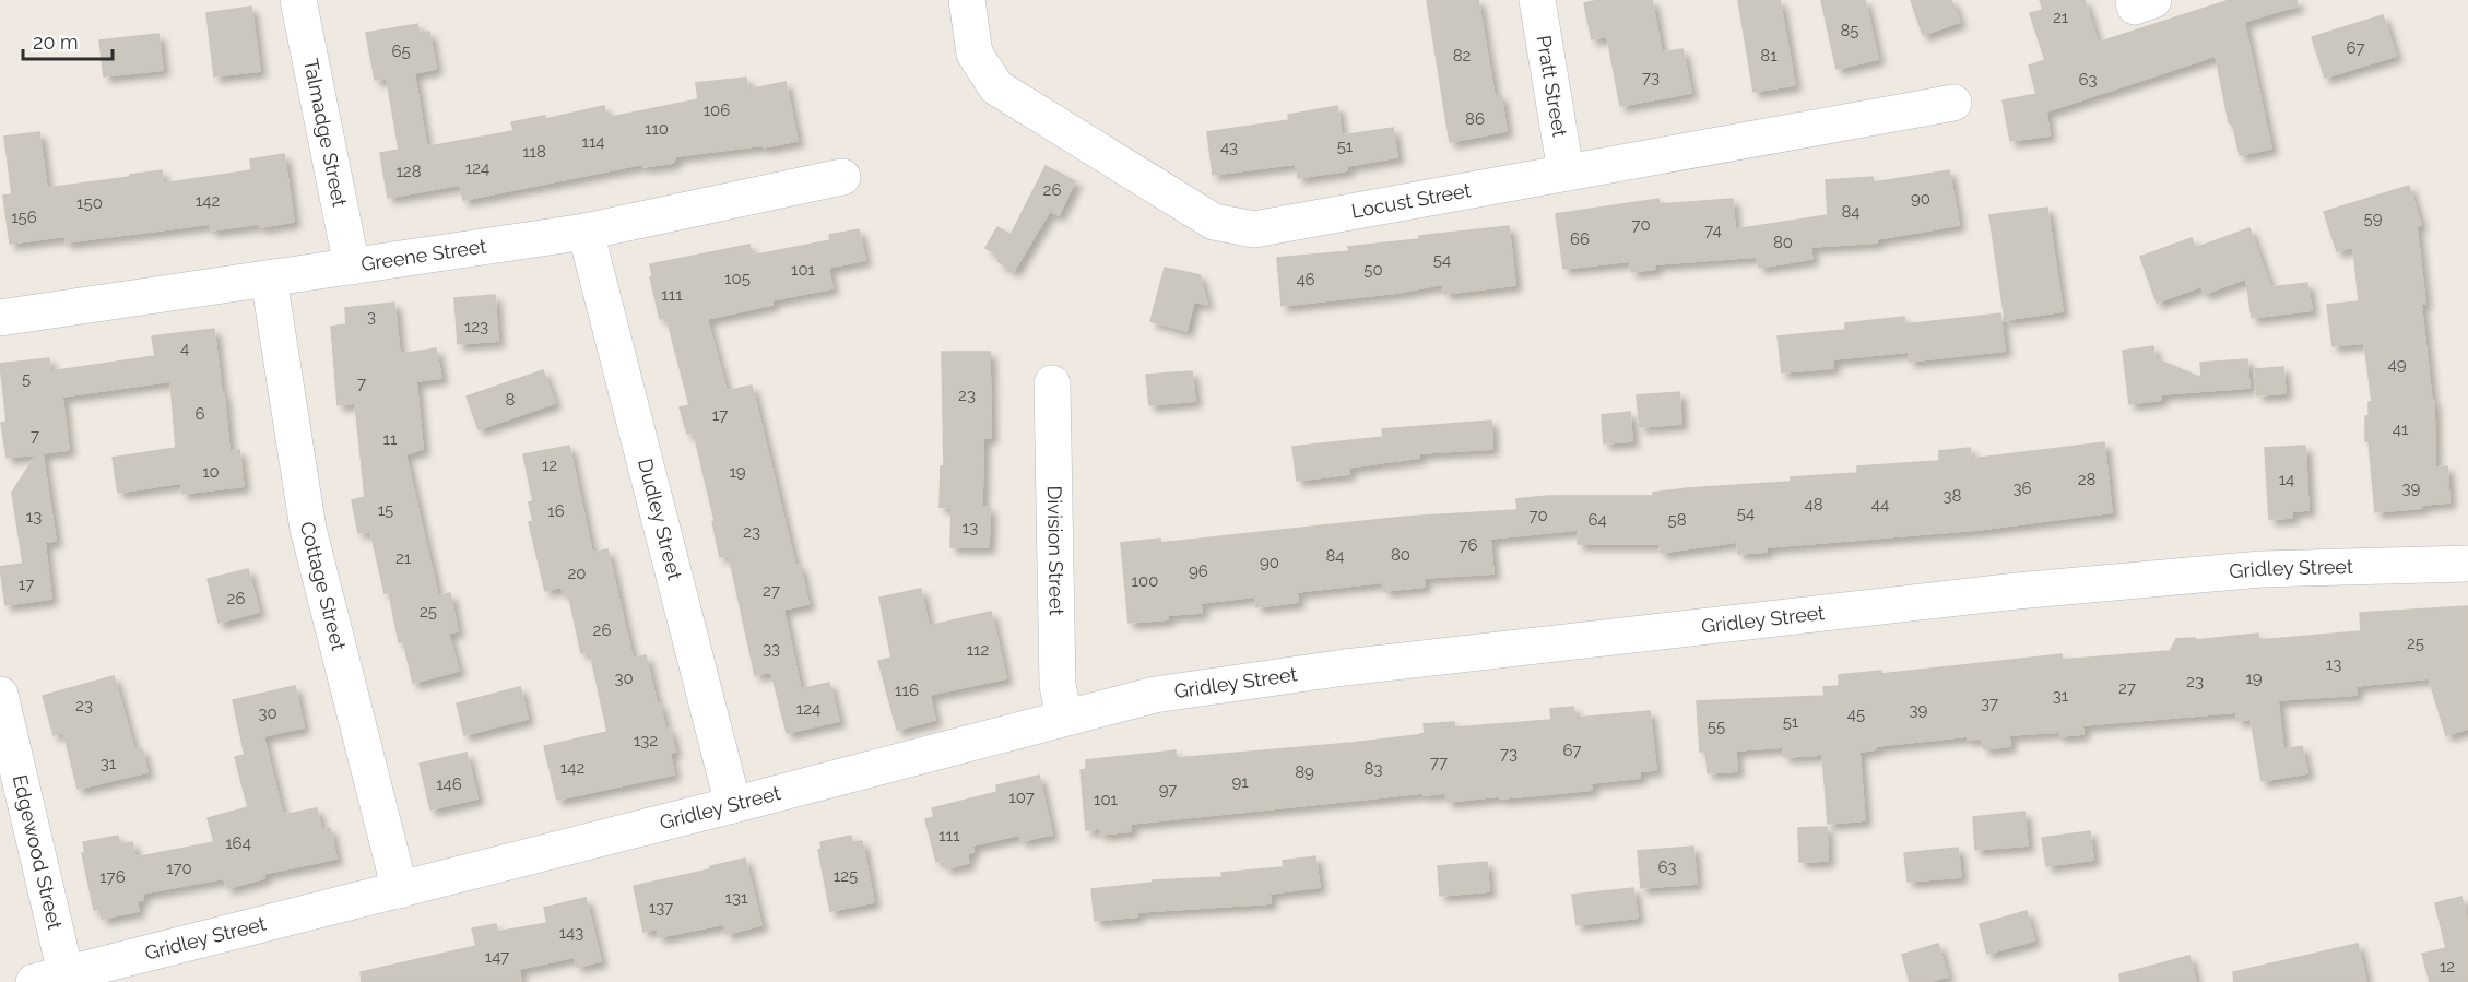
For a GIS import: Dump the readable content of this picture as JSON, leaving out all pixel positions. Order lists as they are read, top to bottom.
{
  "streets": {
    "street": [
      "Pratt Street",
      "Talmadge Street",
      "Locust Street",
      "Greene Street",
      "Dudley Street",
      "Division Street",
      "Gridley Street",
      "Cottage Street",
      "Edgewood Street"
    ]
  },
  "crossings": [
    ["Pratt Street", "Locust Street"],
    ["Talmadge Street", "Greene Street"],
    ["Greene Street", "Dudley Street"],
    ["Greene Street", "Cottage Street"],
    ["Dudley Street", "Gridley Street"],
    ["Division Street", "Gridley Street"],
    ["Gridley Street", "Cottage Street"],
    ["Gridley Street", "Edgewood Street"]
  ],
  "house_numbers": [
    "21",
    "85",
    "67",
    "65",
    "82",
    "81",
    "73",
    "63",
    "106",
    "86",
    "110",
    "114",
    "51",
    "43",
    "118",
    "124",
    "128",
    "26",
    "90",
    "142",
    "150",
    "84",
    "156",
    "59",
    "70",
    "74",
    "66",
    "80",
    "54",
    "101",
    "50",
    "105",
    "46",
    "111",
    "3",
    "123",
    "4",
    "49",
    "5",
    "7",
    "23",
    "8",
    "6",
    "17",
    "41",
    "7",
    "11",
    "12",
    "10",
    "19",
    "28",
    "14",
    "36",
    "39",
    "38",
    "48",
    "44",
    "15",
    "16",
    "54",
    "70",
    "13",
    "64",
    "58",
    "13",
    "23",
    "76",
    "80",
    "84",
    "21",
    "90",
    "96",
    "20",
    "100",
    "17",
    "27",
    "26",
    "25",
    "26",
    "25",
    "33",
    "112",
    "13",
    "30",
    "19",
    "23",
    "27",
    "116",
    "31",
    "37",
    "23",
    "124",
    "39",
    "30",
    "45",
    "51",
    "55",
    "132",
    "67",
    "73",
    "77",
    "31",
    "142",
    "83",
    "89",
    "91",
    "146",
    "97",
    "107",
    "101",
    "111",
    "164",
    "63",
    "170",
    "125",
    "176",
    "131",
    "137",
    "143",
    "147",
    "12"
  ],
  "scale_bar": "20 m"
}
